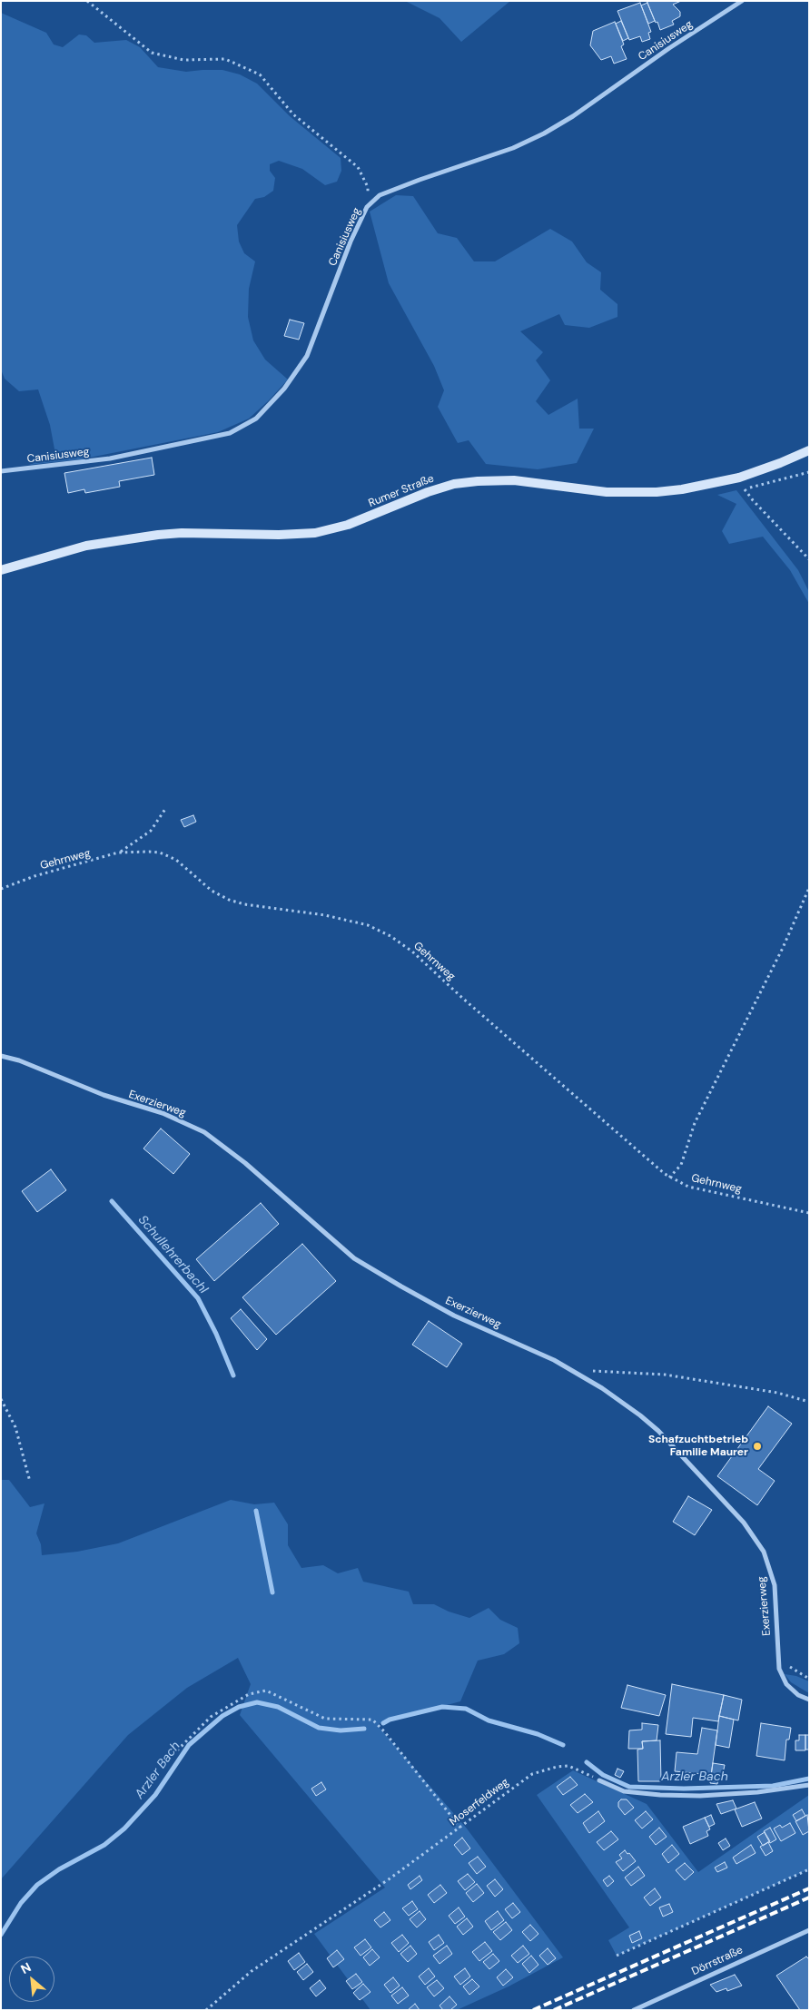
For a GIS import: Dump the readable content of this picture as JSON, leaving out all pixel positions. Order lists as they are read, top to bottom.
{
  "streets": {
    "main road": ["Rumer Straße"],
    "street": ["Canisiusweg", "Exerzierweg", "Dörrstraße"],
    "path": ["Gehrnweg", "Moserfeldweg"]
  },
  "water": ["Schullehrerbachl", "Arzler Bach"],
  "places": ["Schafzuchtbetrieb Familie Maurer"],
  "north": "top left"
}
